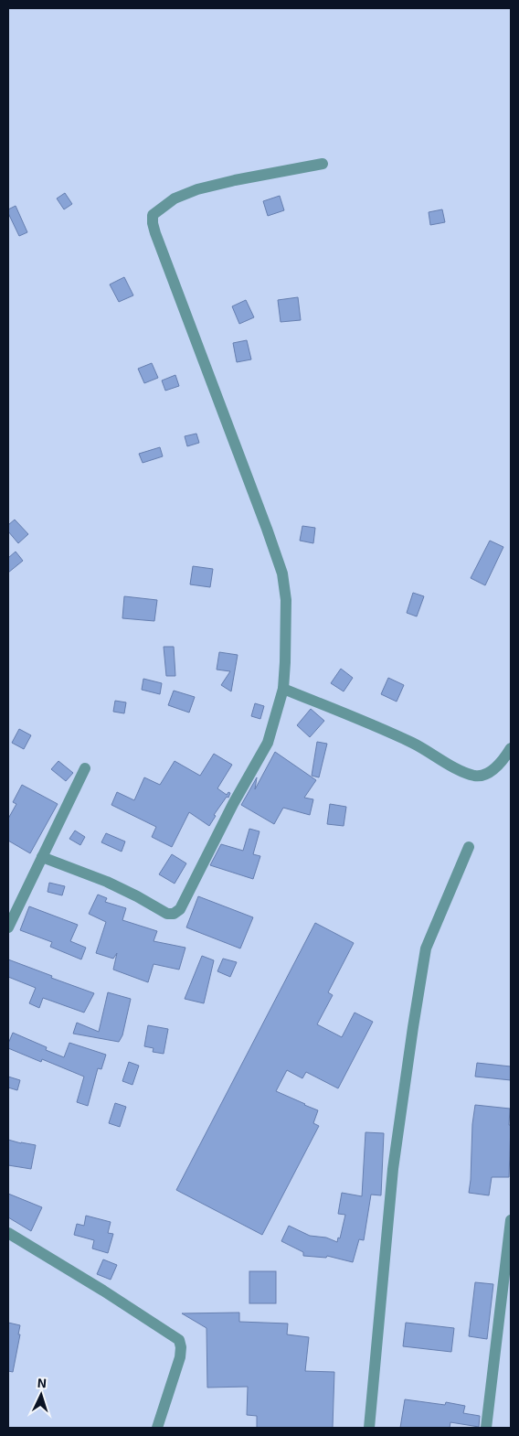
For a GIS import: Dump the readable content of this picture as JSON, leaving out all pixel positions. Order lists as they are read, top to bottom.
{
  "north": "top"
}
